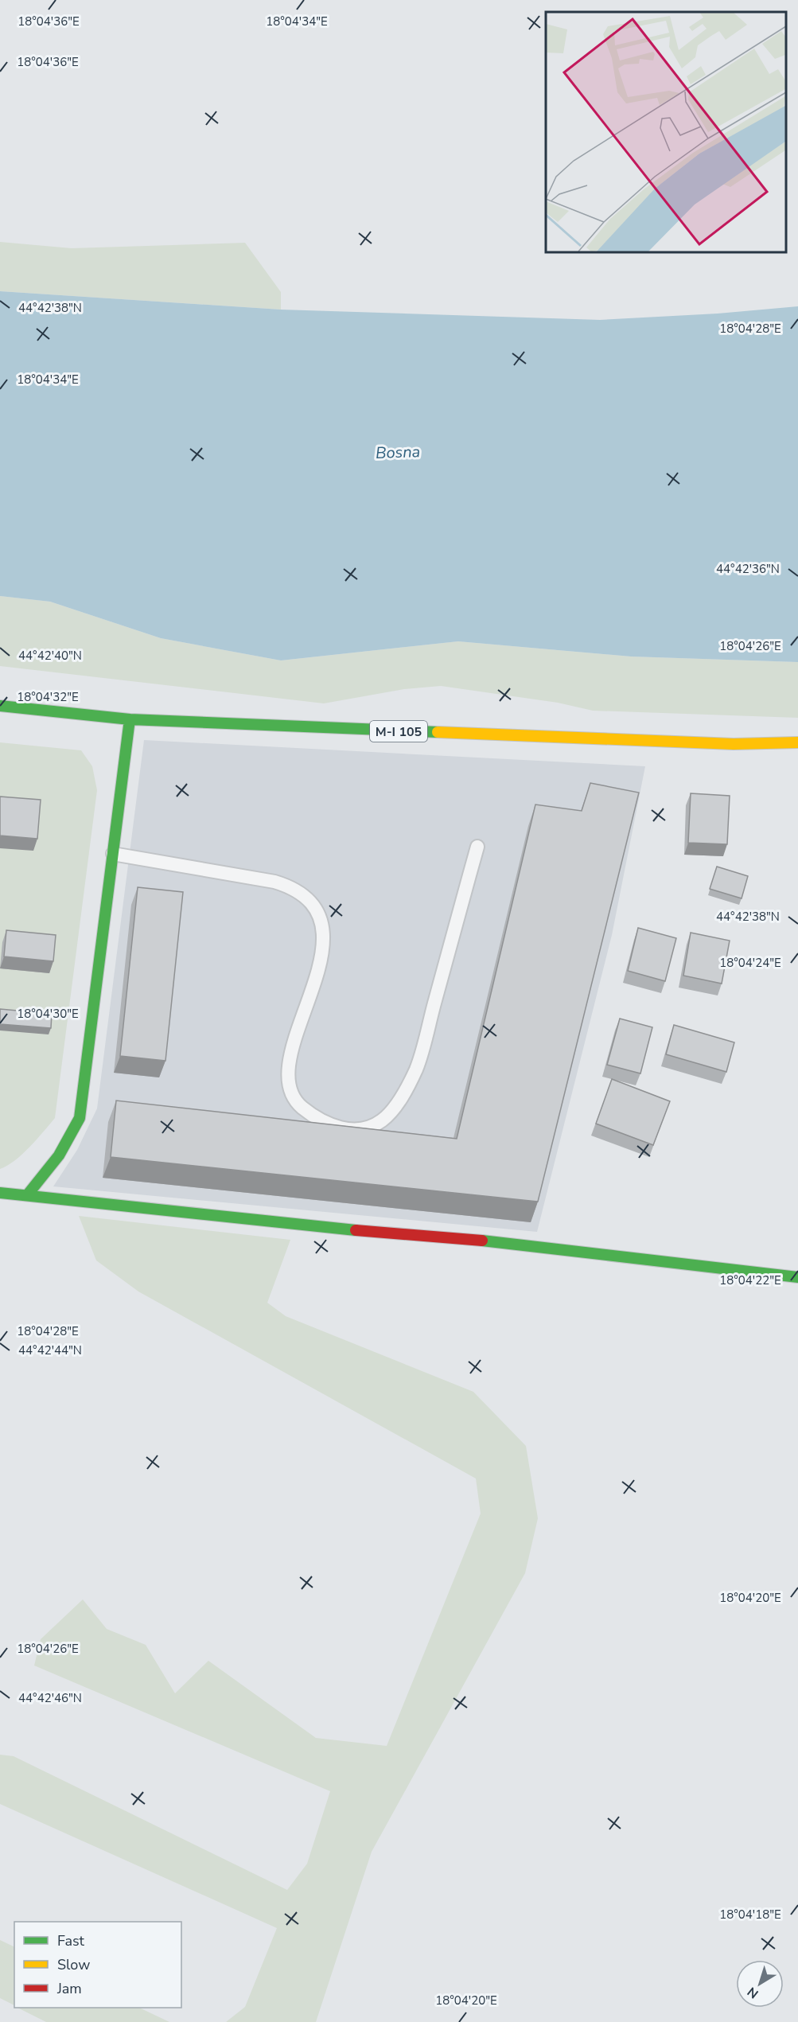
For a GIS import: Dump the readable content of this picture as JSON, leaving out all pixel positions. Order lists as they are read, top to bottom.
{
  "streets": {
    "street": ["M-I 105"]
  },
  "water": ["Bosna"],
  "legend": ["Fast", "Slow", "Jam"],
  "north": "bottom left",
  "coordinates": [
    "18°04'36\"E",
    "18°04'34\"E",
    "44°42'38\"N",
    "18°04'28\"E",
    "44°42'36\"N",
    "18°04'26\"E",
    "44°42'40\"N",
    "18°04'32\"E",
    "18°04'24\"E",
    "18°04'30\"E",
    "18°04'22\"E",
    "44°42'44\"N",
    "18°04'20\"E",
    "44°42'46\"N",
    "18°04'18\"E"
  ]
}
